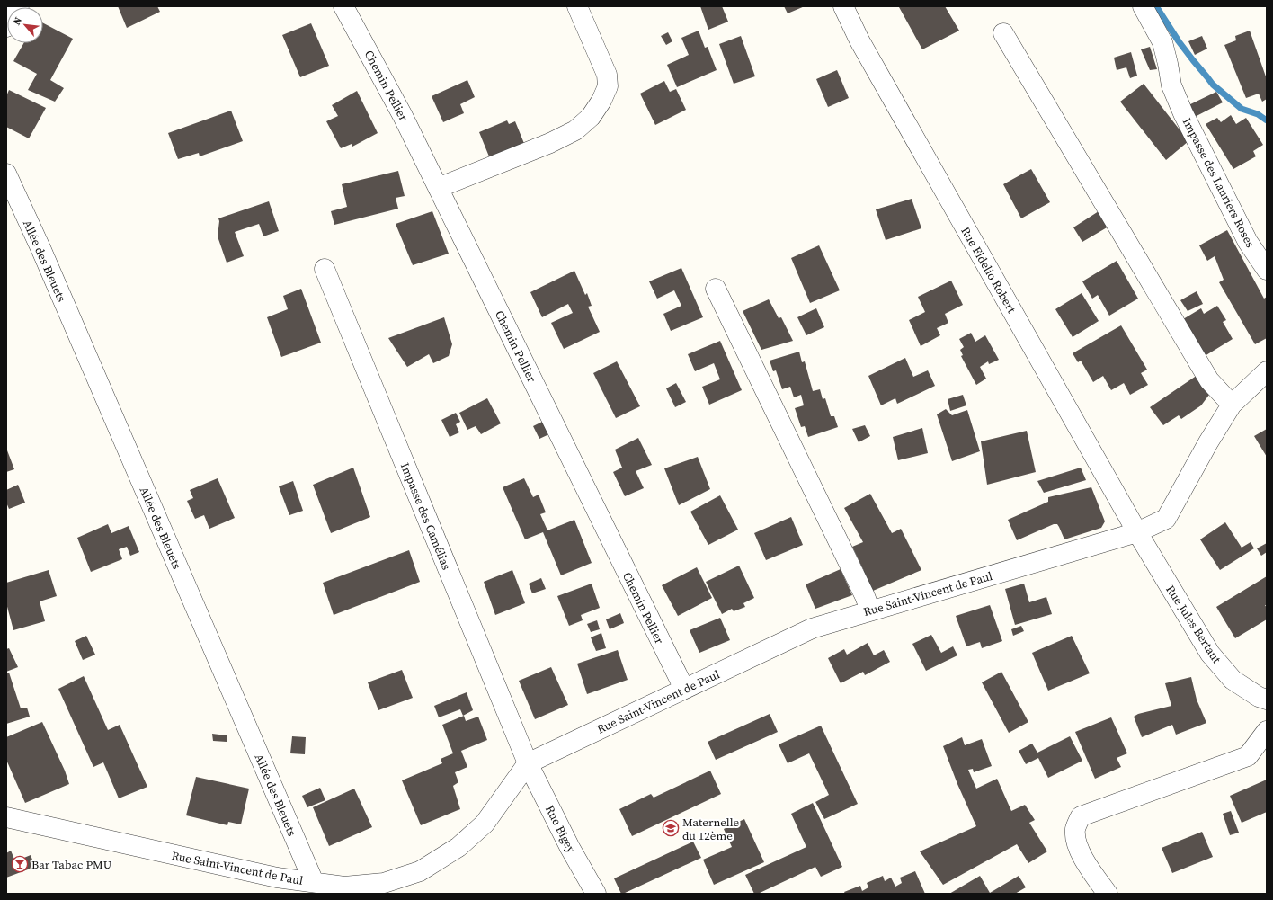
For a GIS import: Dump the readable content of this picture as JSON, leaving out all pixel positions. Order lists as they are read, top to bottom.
{
  "streets": {
    "street": [
      "Chemin Pellier",
      "Impasse des Lauriers Roses",
      "Allée des Bleuets",
      "Rue Fidelio Robert",
      "Impasse des Camélias",
      "Rue Saint-Vincent de Paul",
      "Rue Jules Bertaut",
      "Rue Bigey"
    ]
  },
  "crossings": [
    ["Chemin Pellier", "Rue Saint-Vincent de Paul"],
    ["Allée des Bleuets", "Rue Saint-Vincent de Paul"],
    ["Rue Fidelio Robert", "Rue Saint-Vincent de Paul"],
    ["Rue Fidelio Robert", "Rue Jules Bertaut"],
    ["Impasse des Camélias", "Rue Saint-Vincent de Paul"],
    ["Impasse des Camélias", "Rue Bigey"],
    ["Rue Saint-Vincent de Paul", "Rue Jules Bertaut"],
    ["Rue Saint-Vincent de Paul", "Rue Bigey"]
  ],
  "places": {
    "school or university": ["Maternelle du 12ème"],
    "bar": ["Bar Tabac PMU"]
  },
  "north": "top left"
}
